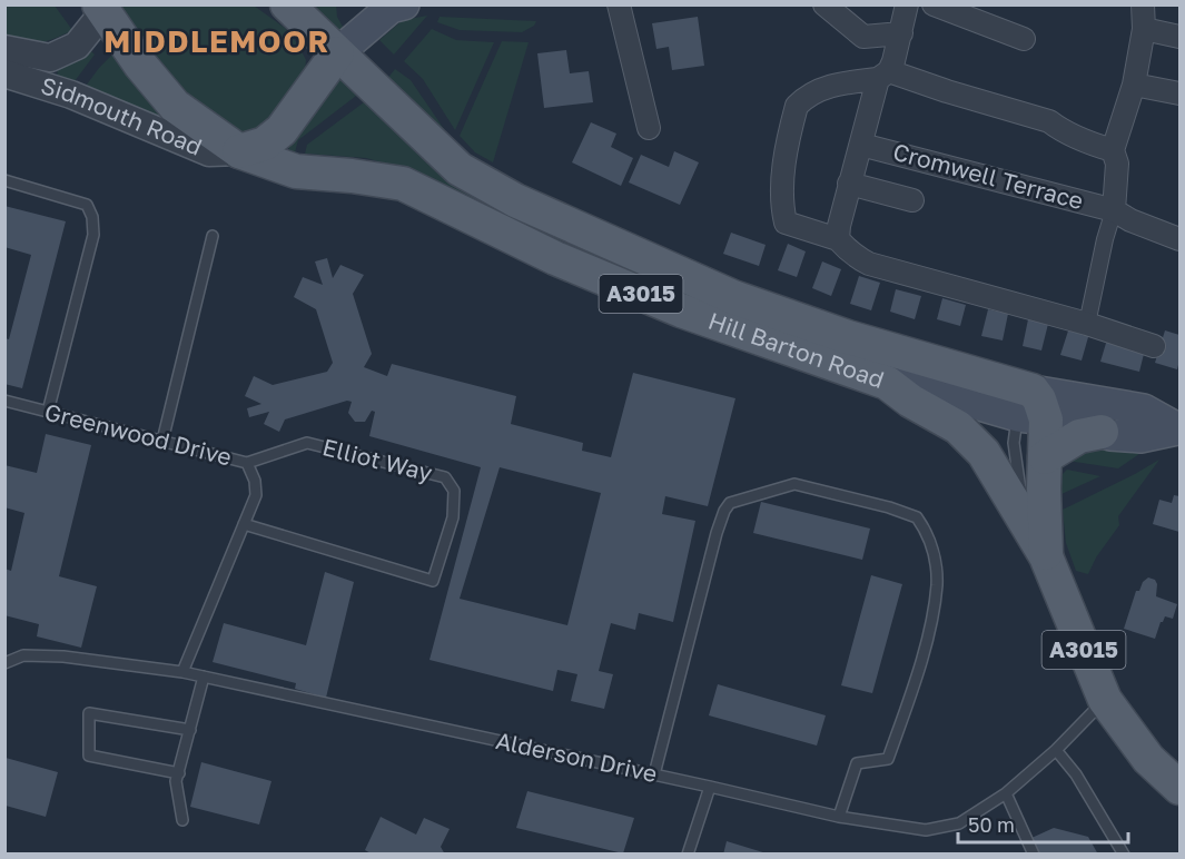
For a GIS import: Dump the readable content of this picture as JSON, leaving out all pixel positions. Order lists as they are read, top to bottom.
{
  "streets": {
    "main road": ["A3015", "Hill Barton Road"],
    "street": ["Sidmouth Road", "Cromwell Terrace"],
    "lane": ["Greenwood Drive", "Elliot Way", "Alderson Drive"]
  },
  "crossings": [
    ["Sidmouth Road", "Hill Barton Road"],
    ["A3015", "Hill Barton Road"],
    ["A3015", "Alderson Drive"],
    ["Greenwood Drive", "Elliot Way"],
    ["Greenwood Drive", "Alderson Drive"]
  ],
  "districts": ["MIDDLEMOOR"],
  "scale_bar": "50 m"
}
